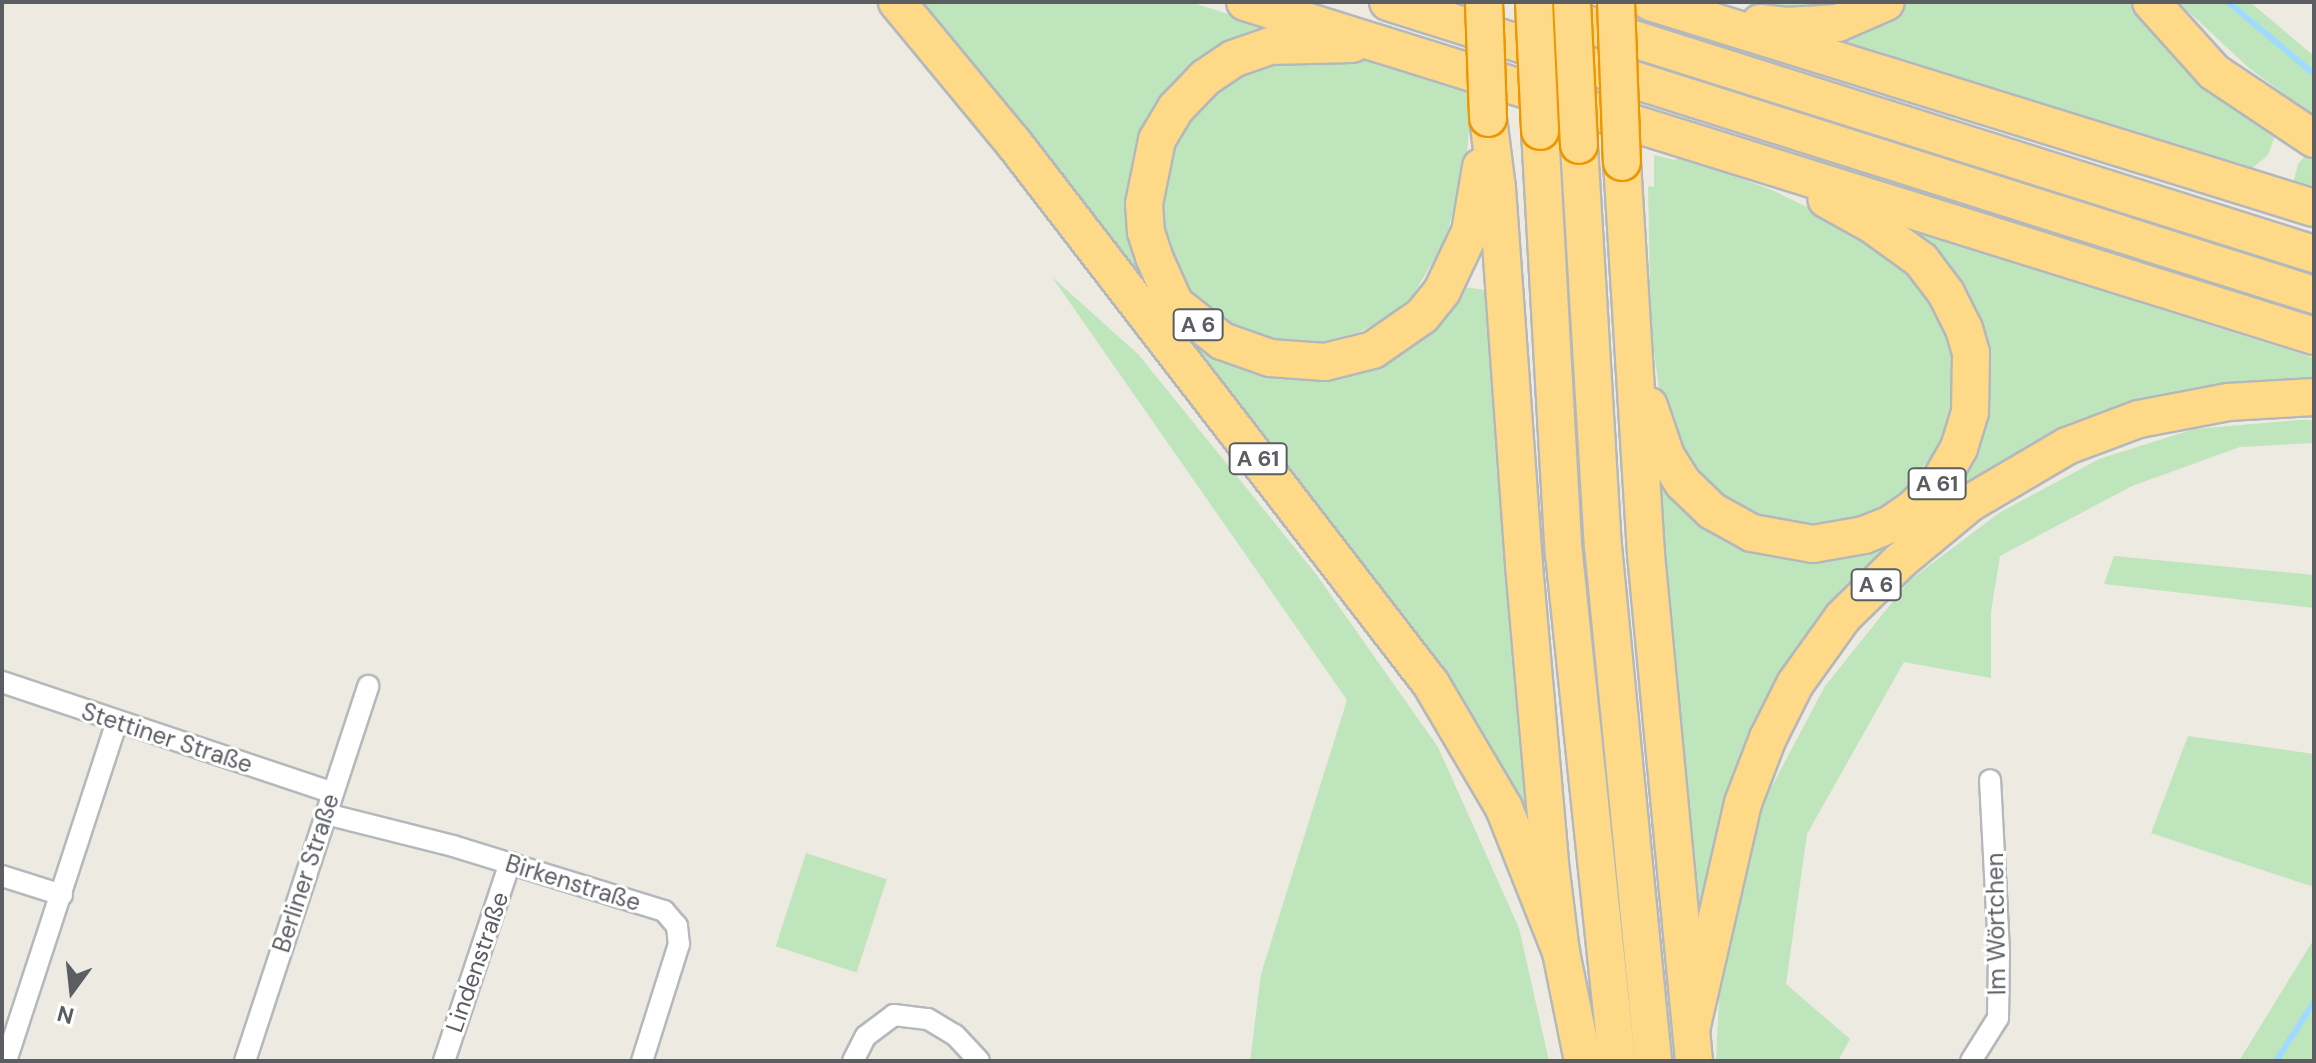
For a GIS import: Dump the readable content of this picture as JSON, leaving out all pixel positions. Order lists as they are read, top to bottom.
{
  "streets": {
    "highway": ["A 6", "A 61"],
    "street": [
      "Stettiner Straße",
      "Berliner Straße",
      "Birkenstraße",
      "Im Wörtchen",
      "Lindenstraße"
    ]
  },
  "crossings": [
    ["A 6", "A 61"],
    ["Stettiner Straße", "Berliner Straße"],
    ["Berliner Straße", "Birkenstraße"],
    ["Birkenstraße", "Lindenstraße"]
  ],
  "north": "bottom"
}
